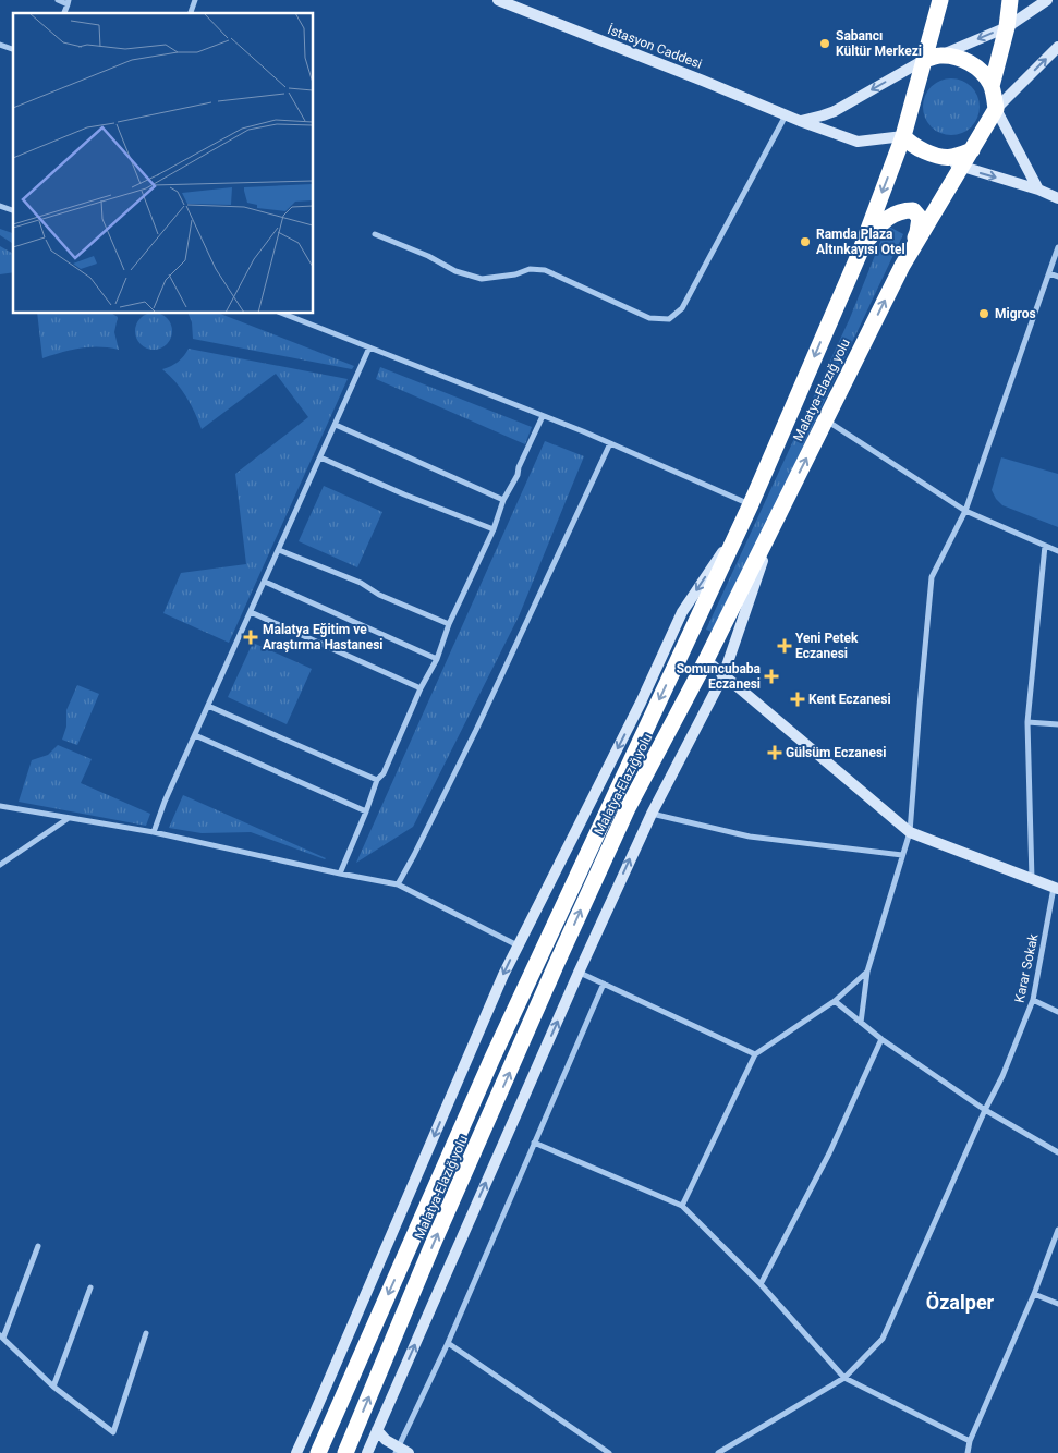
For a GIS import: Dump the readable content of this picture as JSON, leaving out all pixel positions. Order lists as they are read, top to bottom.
{
  "streets": {
    "highway": ["Malatya-Elazığ yolu"],
    "street": ["İstasyon Caddesi", "Karar Sokak"]
  },
  "crossings": [
    ["İstasyon Caddesi", "Malatya-Elazığ yolu"]
  ],
  "districts": ["Özalper"],
  "places": {
    "other": ["Sabancı Kültür Merkezi", "Ramda Plaza Altınkayısı Otel", "Migros"],
    "health": [
      "Malatya Eğitim ve Araştırma Hastanesi",
      "Yeni Petek Eczanesi",
      "Somuncubaba Eczanesi",
      "Kent Eczanesi",
      "Gülsüm Eczanesi"
    ]
  }
}
